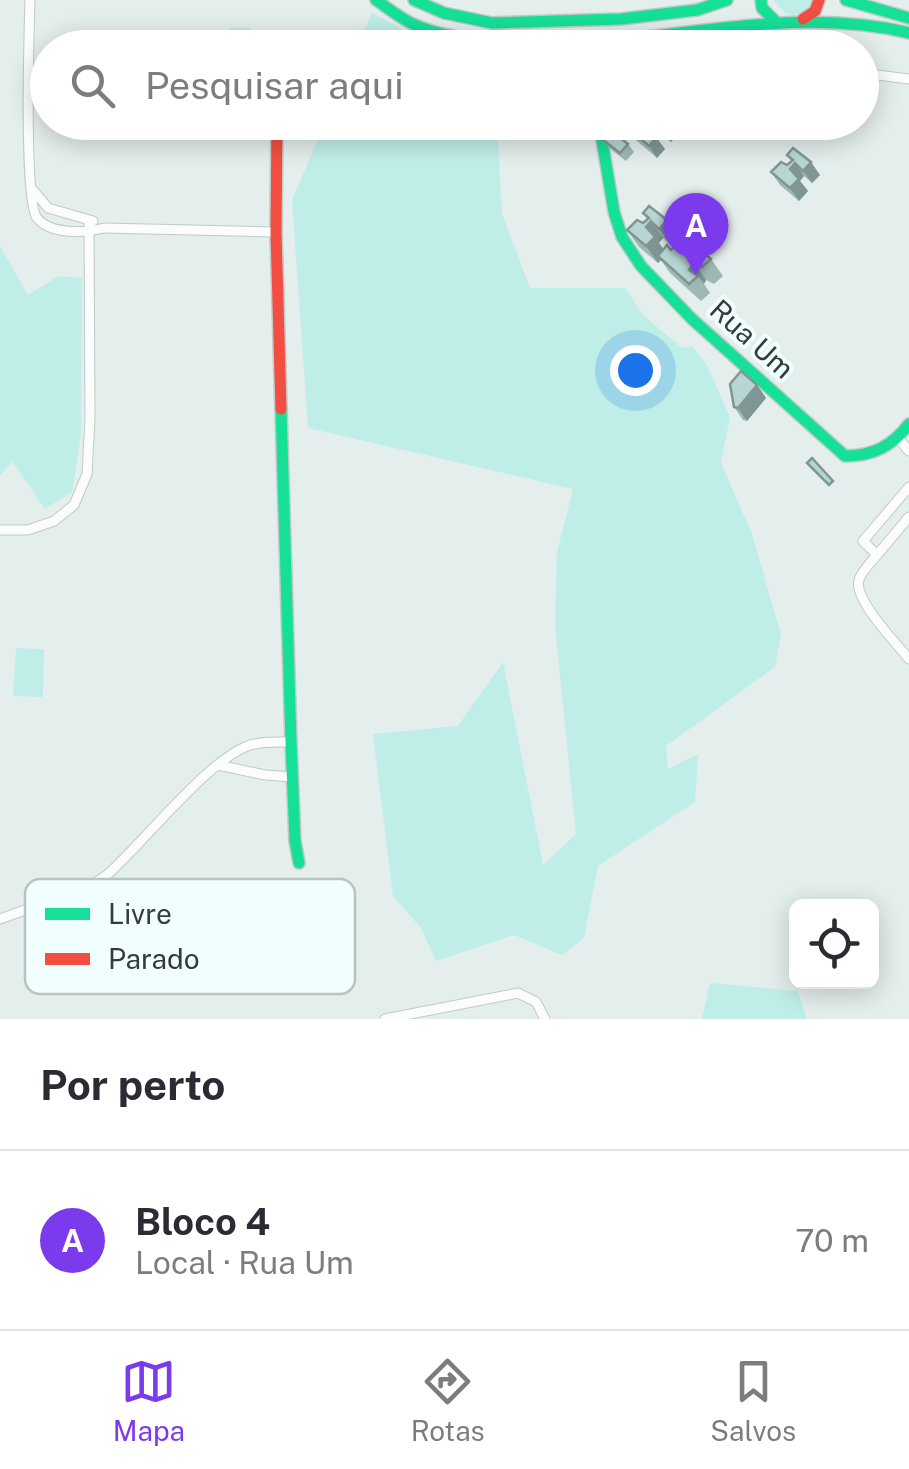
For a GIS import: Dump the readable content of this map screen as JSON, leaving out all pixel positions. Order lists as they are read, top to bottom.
{
  "streets": {
    "street": ["Rua Um"]
  },
  "legend": ["Livre", "Parado"],
  "page": {
    "search": "Pesquisar aqui",
    "pins": "A",
    "heading": "Por perto",
    "list": [
      {
        "mark": "A",
        "name": "Bloco 4",
        "note": "Local · Rua Um",
        "value": "70 m"
      }
    ],
    "nav": ["Mapa", "Rotas", "Salvos"]
  }
}
